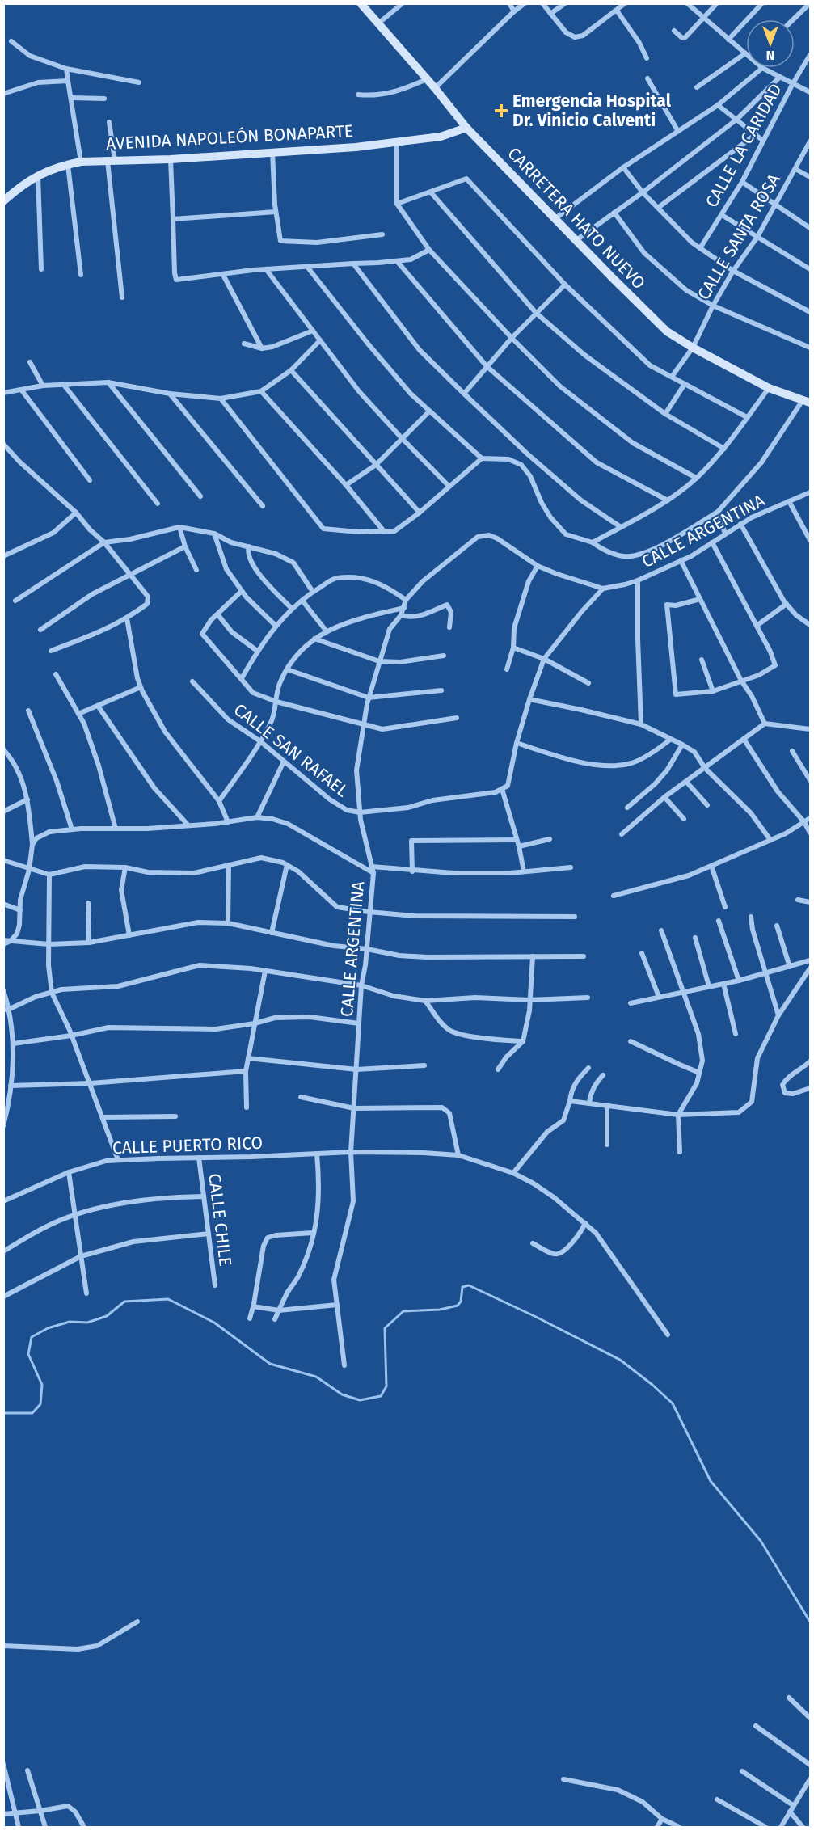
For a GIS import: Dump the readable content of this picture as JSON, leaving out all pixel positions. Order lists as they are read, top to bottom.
{
  "streets": {
    "main road": ["AVENIDA NAPOLEÓN BONAPARTE", "CARRETERA HATO NUEVO"],
    "street": [
      "CALLE LA CARIDAD",
      "CALLE SANTA ROSA",
      "CALLE ARGENTINA",
      "CALLE SAN RAFAEL",
      "CALLE PUERTO RICO",
      "CALLE CHILE"
    ]
  },
  "crossings": [
    ["AVENIDA NAPOLEÓN BONAPARTE", "CARRETERA HATO NUEVO"],
    ["CARRETERA HATO NUEVO", "CALLE SANTA ROSA"],
    ["CALLE ARGENTINA", "CALLE SAN RAFAEL"],
    ["CALLE ARGENTINA", "CALLE PUERTO RICO"],
    ["CALLE PUERTO RICO", "CALLE CHILE"]
  ],
  "places": {
    "health": ["Emergencia Hospital Dr. Vinicio Calventi"]
  },
  "north": "bottom"
}
